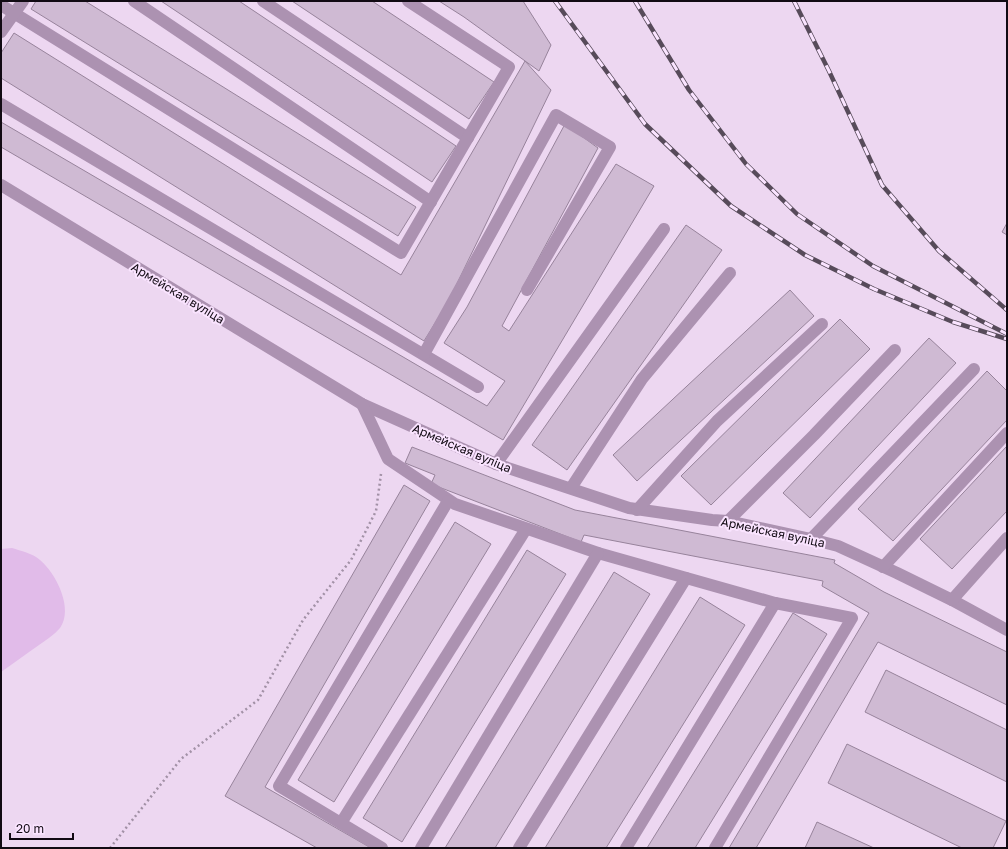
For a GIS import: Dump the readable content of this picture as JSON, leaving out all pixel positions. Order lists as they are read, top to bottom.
{
  "streets": {
    "street": ["Армейская вуліца"]
  },
  "scale_bar": "20 m"
}
